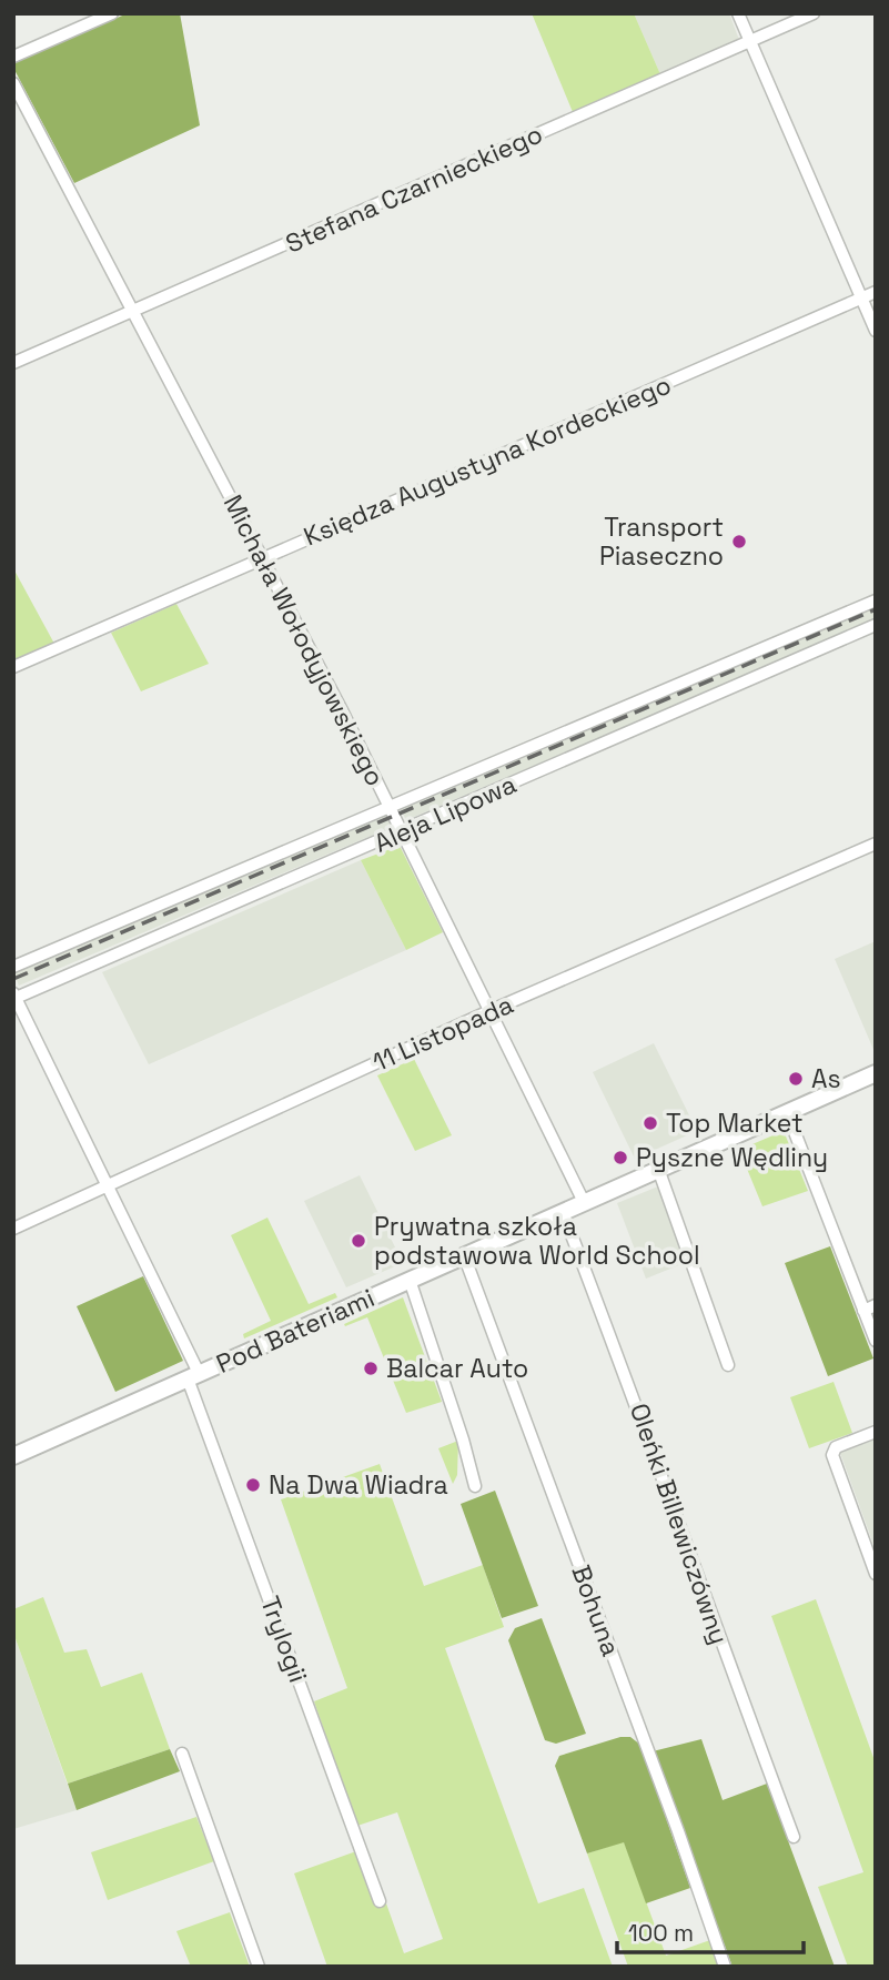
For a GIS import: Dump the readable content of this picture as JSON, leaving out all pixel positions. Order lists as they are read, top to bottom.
{
  "streets": {
    "street": [
      "Stefana Czarnieckiego",
      "Księdza Augustyna Kordeckiego",
      "Michała Wołodyjowskiego",
      "Aleja Lipowa",
      "11 Listopada",
      "Pod Bateriami",
      "Oleńki Billewiczówny",
      "Bohuna",
      "Trylogii"
    ]
  },
  "crossings": [
    ["Stefana Czarnieckiego", "Michała Wołodyjowskiego"],
    ["Księdza Augustyna Kordeckiego", "Michała Wołodyjowskiego"],
    ["Michała Wołodyjowskiego", "Aleja Lipowa"],
    ["Michała Wołodyjowskiego", "11 Listopada"],
    ["Michała Wołodyjowskiego", "Pod Bateriami"],
    ["Aleja Lipowa", "Trylogii"],
    ["11 Listopada", "Trylogii"],
    ["Pod Bateriami", "Oleńki Billewiczówny"],
    ["Pod Bateriami", "Bohuna"],
    ["Pod Bateriami", "Trylogii"]
  ],
  "places": [
    "Transport Piaseczno",
    "As",
    "Top Market",
    "Pyszne Wędliny",
    "Prywatna szkoła podstawowa World School",
    "Balcar Auto",
    "Na Dwa Wiadra"
  ],
  "scale_bar": "100 m"
}
